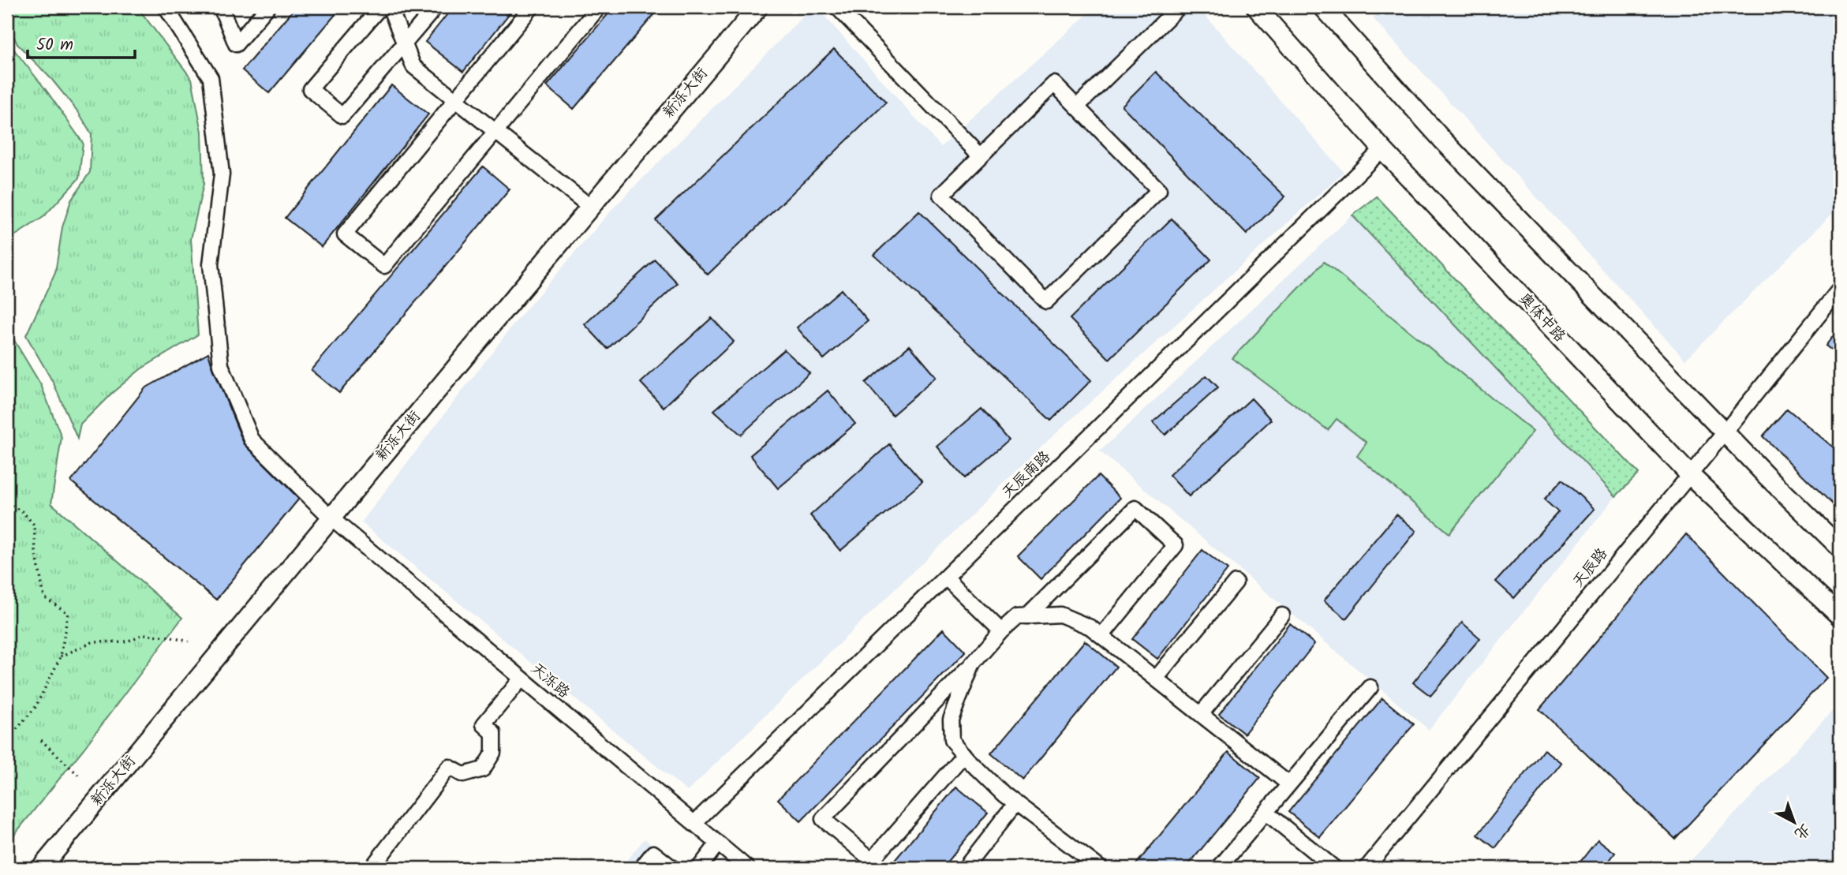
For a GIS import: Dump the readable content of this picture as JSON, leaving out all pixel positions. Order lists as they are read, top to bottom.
{
  "streets": {
    "main road": ["新泺大街", "奥体中路"],
    "street": ["天辰南路", "天辰路", "天泺路"]
  },
  "crossings": [
    ["新泺大街", "天泺路"],
    ["奥体中路", "天辰南路"],
    ["奥体中路", "天辰路"],
    ["天辰南路", "天泺路"]
  ],
  "scale_bar": "50 m",
  "north": "bottom right"
}
